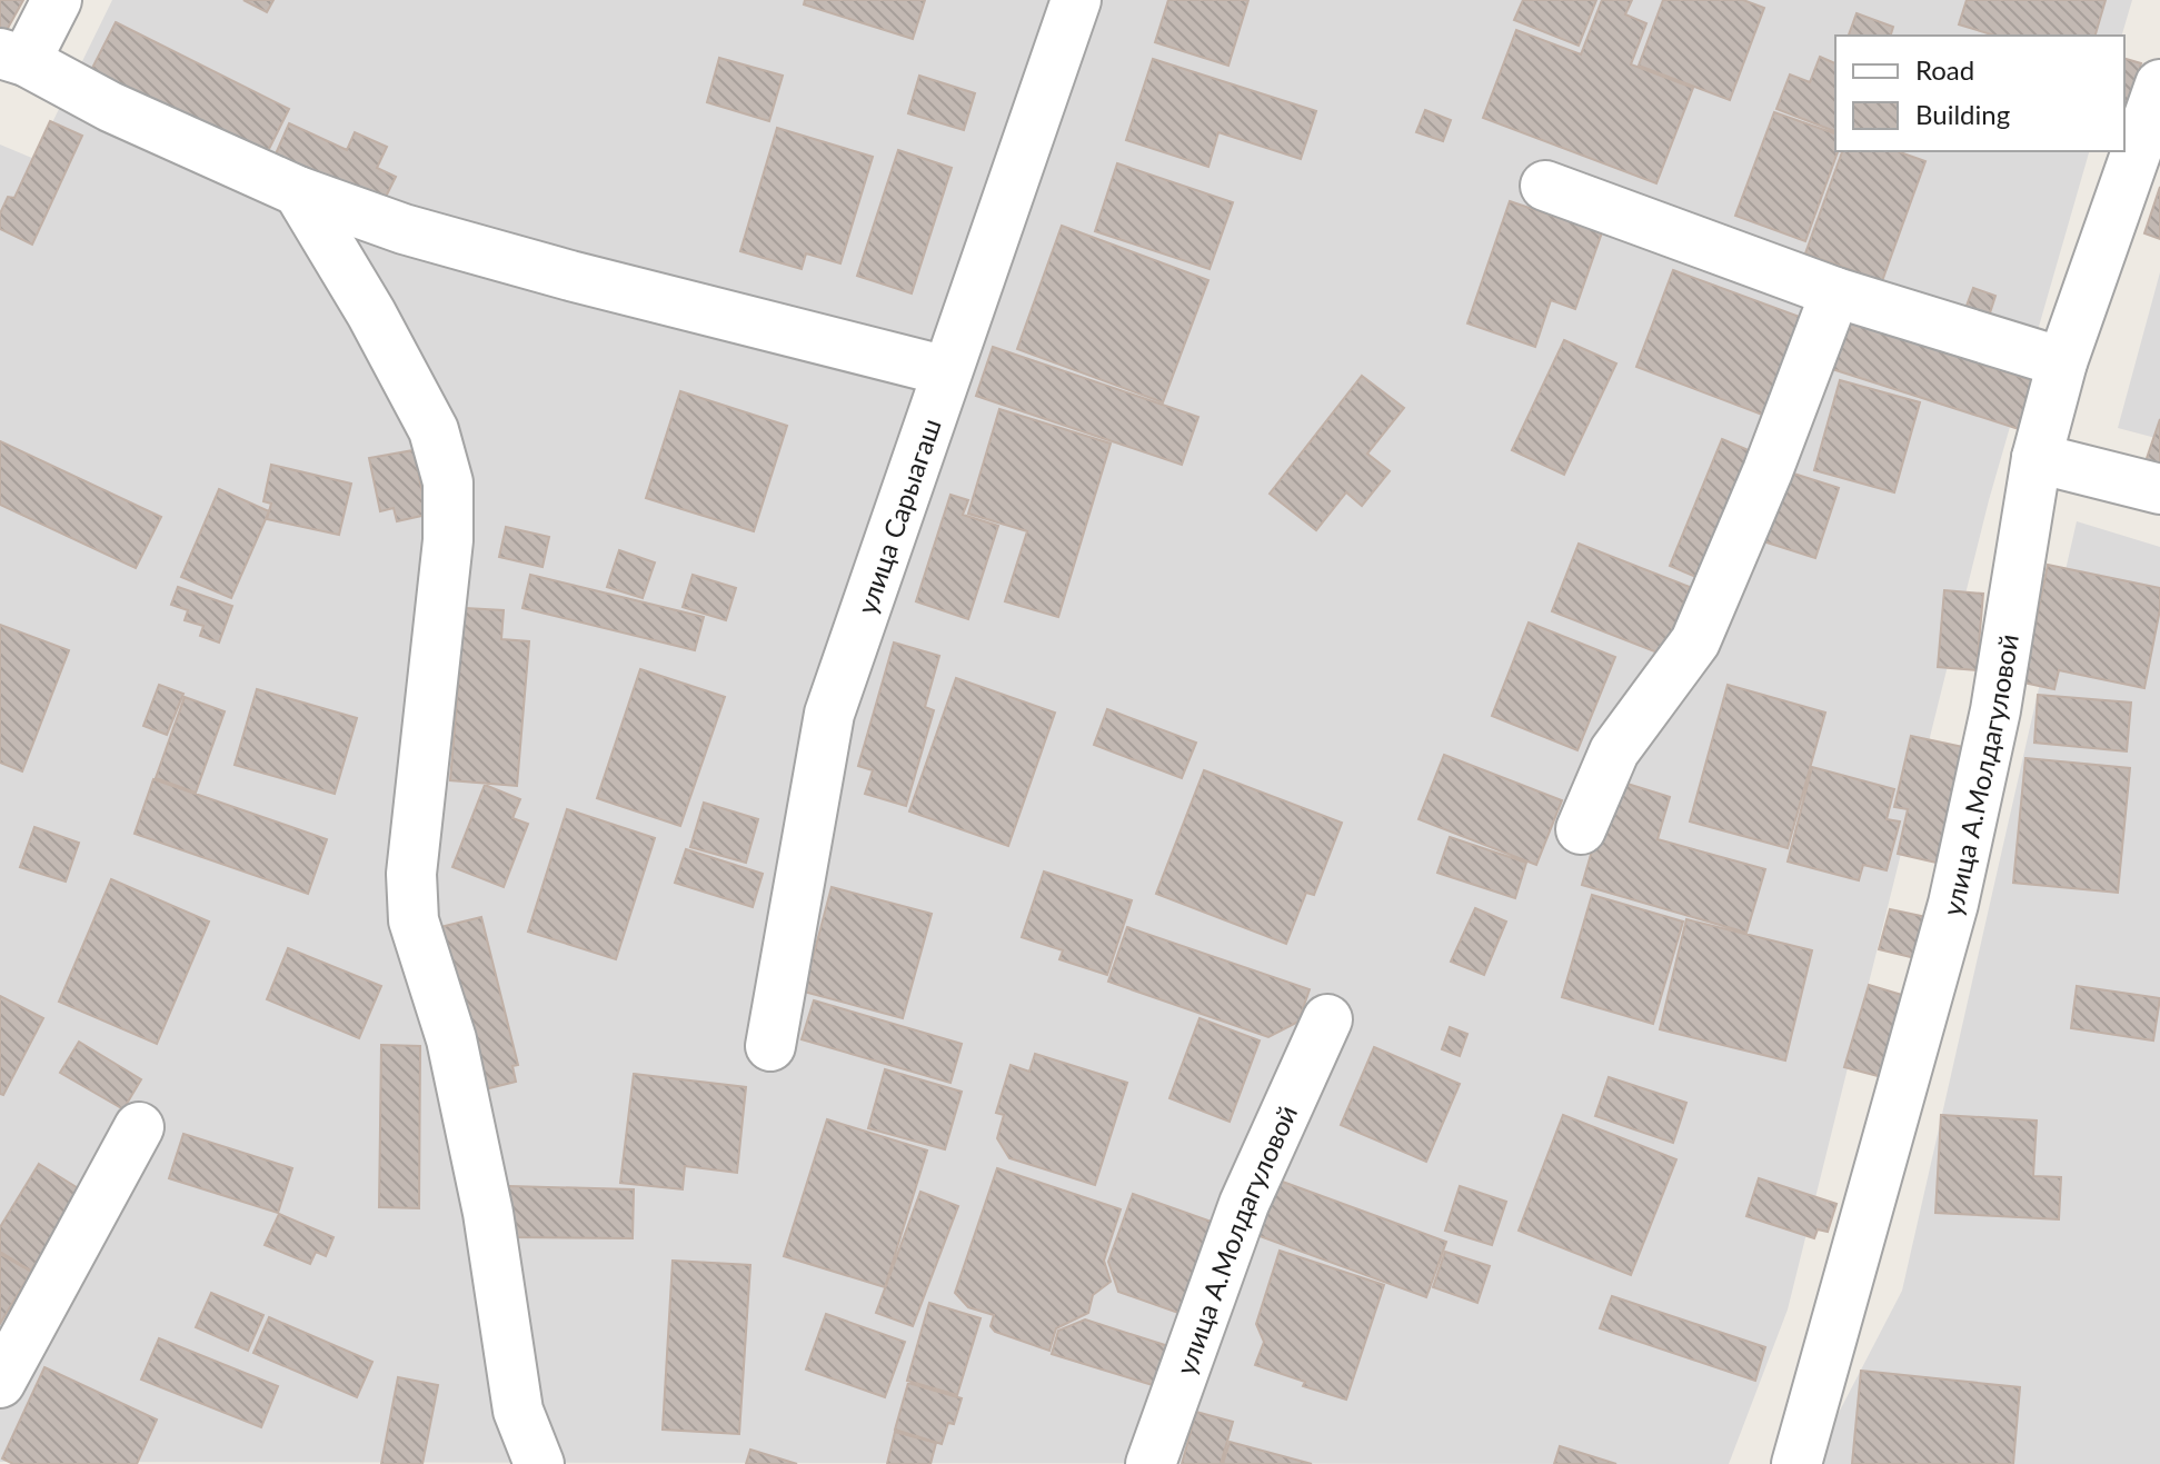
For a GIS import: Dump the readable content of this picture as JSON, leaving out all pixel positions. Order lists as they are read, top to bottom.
{
  "streets": {
    "street": ["улица Сарыагаш", "улица А.Молдагуловой"]
  },
  "legend": ["Road", "Building"]
}
